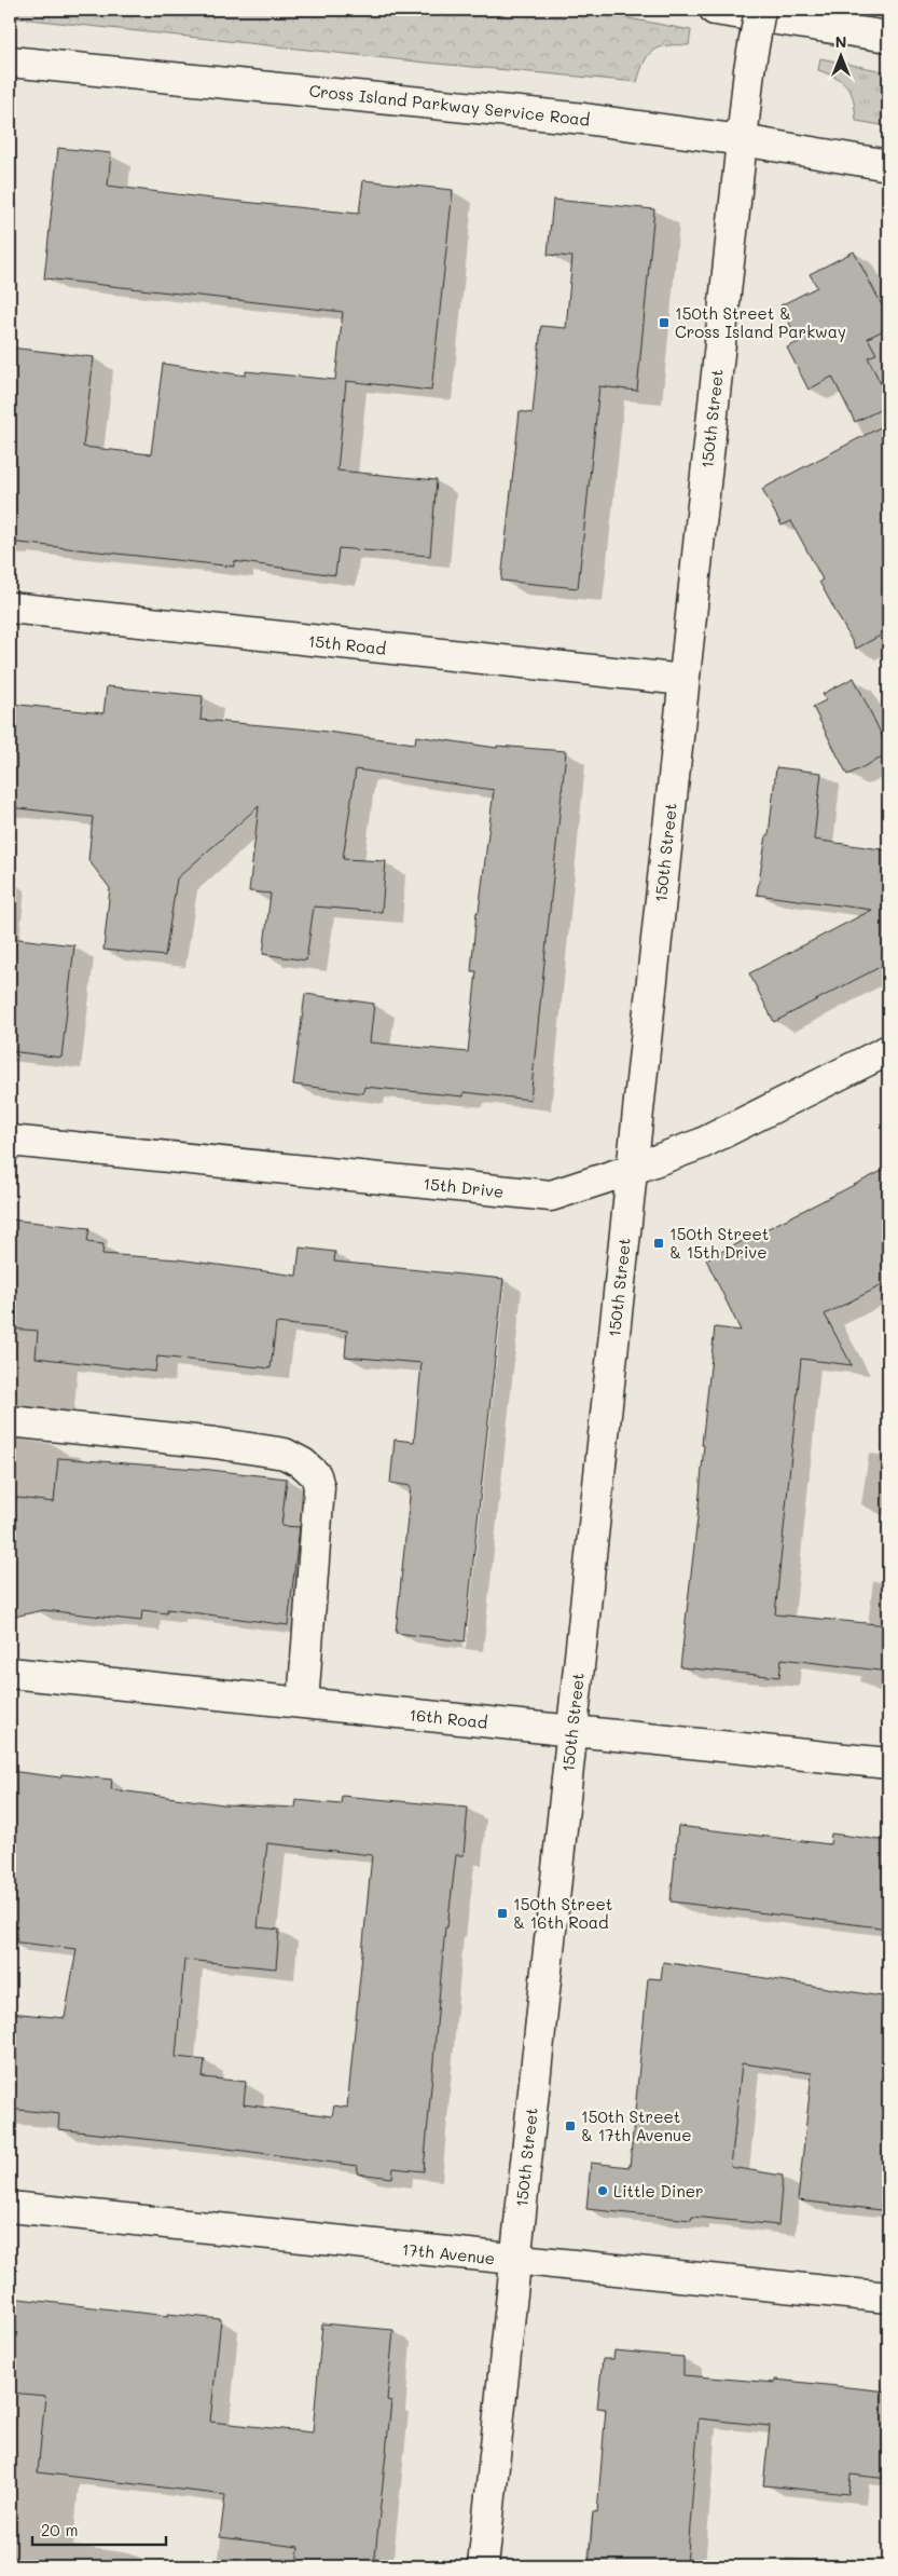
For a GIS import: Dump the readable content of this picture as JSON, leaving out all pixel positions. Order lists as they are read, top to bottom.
{
  "streets": {
    "main road": [
      "Cross Island Parkway Service Road",
      "150th Street",
      "15th Road",
      "15th Drive",
      "16th Road",
      "17th Avenue"
    ]
  },
  "crossings": [
    ["Cross Island Parkway Service Road", "150th Street"],
    ["150th Street", "15th Road"],
    ["150th Street", "15th Drive"],
    ["150th Street", "16th Road"],
    ["150th Street", "17th Avenue"]
  ],
  "places": {
    "transit": [
      "150th Street & Cross Island Parkway",
      "150th Street & 15th Drive",
      "150th Street & 16th Road",
      "150th Street & 17th Avenue"
    ],
    "other": ["Little Diner"]
  },
  "scale_bar": "20 m",
  "north": "top"
}
